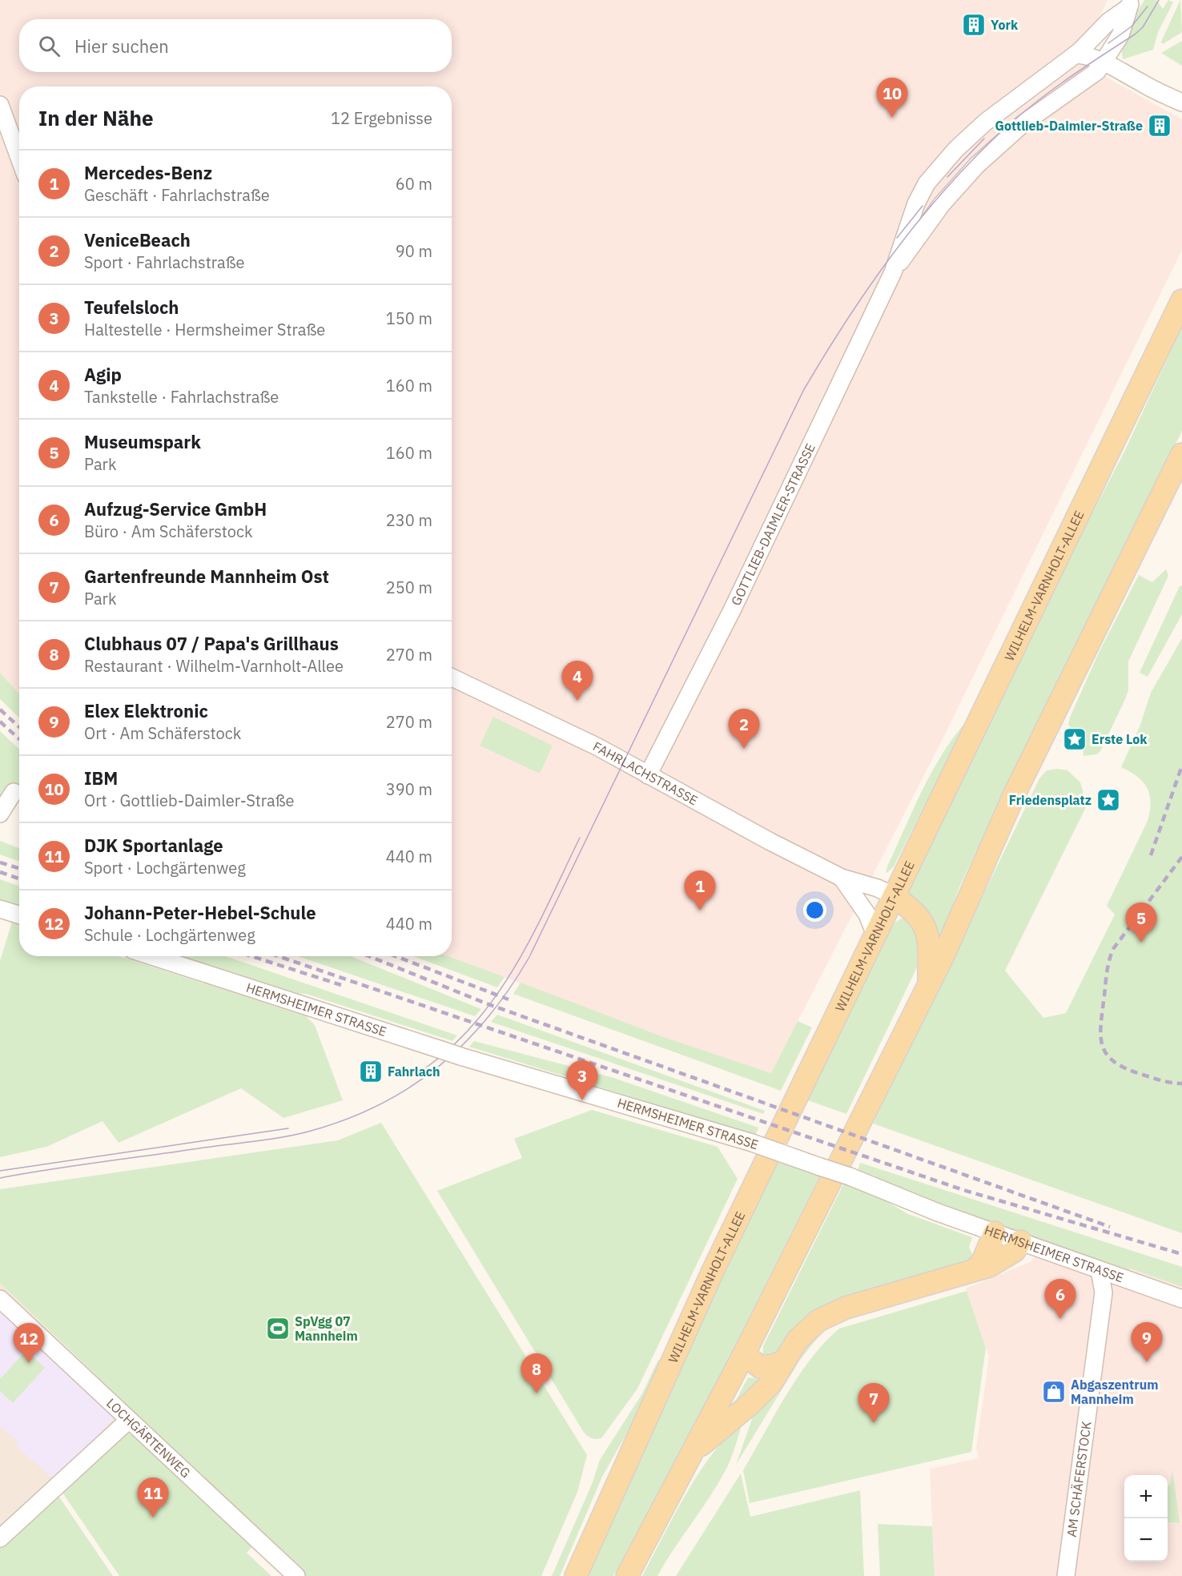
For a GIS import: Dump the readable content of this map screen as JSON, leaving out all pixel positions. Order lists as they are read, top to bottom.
{
  "streets": {
    "main road": ["WILHELM-VARNHOLT-ALLEE"],
    "street": [
      "GOTTLIEB-DAIMLER-STRASSE",
      "FAHRLACHSTRASSE",
      "HERMSHEIMER STRASSE",
      "LOCHGÄRTENWEG",
      "AM SCHÄFERSTOCK"
    ]
  },
  "crossings": [
    ["GOTTLIEB-DAIMLER-STRASSE", "FAHRLACHSTRASSE"],
    ["WILHELM-VARNHOLT-ALLEE", "FAHRLACHSTRASSE"],
    ["HERMSHEIMER STRASSE", "AM SCHÄFERSTOCK"]
  ],
  "places": {
    "building": ["York", "Gottlieb-Daimler-Straße", "Fahrlach"],
    "place": ["Erste Lok", "Friedensplatz"],
    "sports": ["SpVgg 07 Mannheim"],
    "shop": ["Abgaszentrum Mannheim"]
  },
  "page": {
    "search": "Hier suchen",
    "pins": [
      "10",
      "4",
      "2",
      "1",
      "5",
      "3",
      "6",
      "9",
      "12",
      "8",
      "7",
      "11"
    ],
    "heading": ["In der Nähe", "12 Ergebnisse"],
    "list": [
      {
        "mark": "1",
        "name": "Mercedes-Benz",
        "note": "Geschäft · Fahrlachstraße",
        "value": "60 m"
      },
      {
        "mark": "2",
        "name": "VeniceBeach",
        "note": "Sport · Fahrlachstraße",
        "value": "90 m"
      },
      {
        "mark": "3",
        "name": "Teufelsloch",
        "note": "Haltestelle · Hermsheimer Straße",
        "value": "150 m"
      },
      {
        "mark": "4",
        "name": "Agip",
        "note": "Tankstelle · Fahrlachstraße",
        "value": "160 m"
      },
      {
        "mark": "5",
        "name": "Museumspark",
        "note": "Park",
        "value": "160 m"
      },
      {
        "mark": "6",
        "name": "Aufzug-Service GmbH",
        "note": "Büro · Am Schäferstock",
        "value": "230 m"
      },
      {
        "mark": "7",
        "name": "Gartenfreunde Mannheim Ost",
        "note": "Park",
        "value": "250 m"
      },
      {
        "mark": "8",
        "name": "Clubhaus 07 / Papa's Grillhaus",
        "note": "Restaurant · Wilhelm-Varnholt-Allee",
        "value": "270 m"
      },
      {
        "mark": "9",
        "name": "Elex Elektronic",
        "note": "Ort · Am Schäferstock",
        "value": "270 m"
      },
      {
        "mark": "10",
        "name": "IBM",
        "note": "Ort · Gottlieb-Daimler-Straße",
        "value": "390 m"
      },
      {
        "mark": "11",
        "name": "DJK Sportanlage",
        "note": "Sport · Lochgärtenweg",
        "value": "440 m"
      },
      {
        "mark": "12",
        "name": "Johann-Peter-Hebel-Schule",
        "note": "Schule · Lochgärtenweg",
        "value": "440 m"
      }
    ],
    "map_buttons": ["+", "−"]
  }
}
